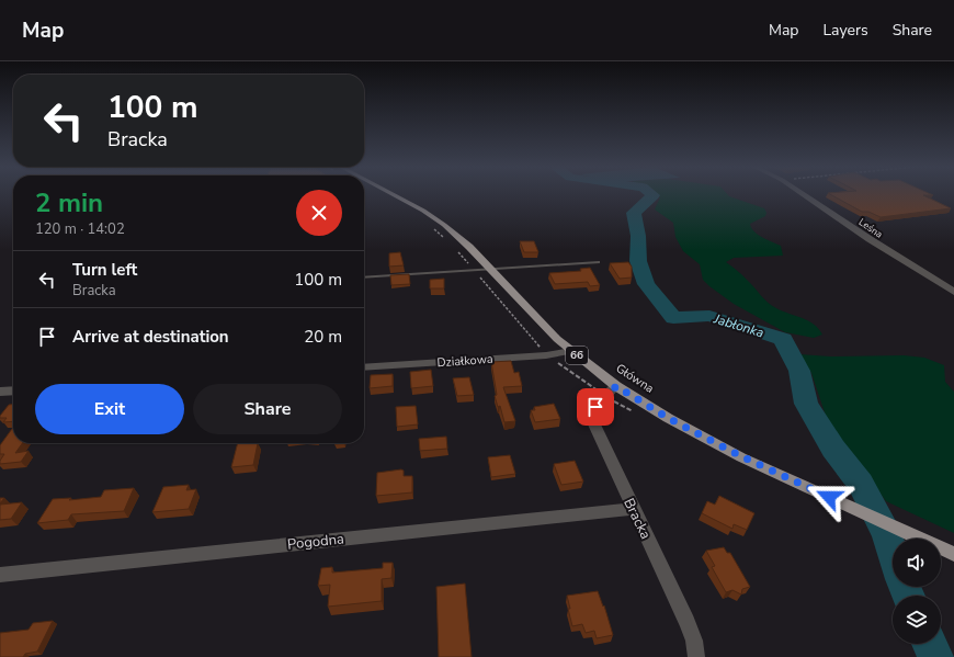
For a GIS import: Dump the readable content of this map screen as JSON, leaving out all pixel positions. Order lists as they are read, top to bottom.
{
  "streets": {
    "main road": ["66", "Główna"],
    "street": [
      "Leśna",
      "Działkowa",
      "Bracka",
      "Pogodna"
    ]
  },
  "crossings": [
    ["Działkowa", "Główna"],
    ["Główna", "Bracka"],
    ["Bracka", "Pogodna"]
  ],
  "water": ["Jabłonka"],
  "page": {
    "header": "Map",
    "nav": ["Map", "Layers", "Share"],
    "turn": ["100 m", "Bracka"],
    "heading": ["2 min", "120 m · 14:02"],
    "list": [
      {
        "name": "Turn left",
        "note": "Bracka",
        "value": "100 m"
      },
      {
        "name": "Arrive at destination",
        "value": "20 m"
      }
    ],
    "buttons": ["Exit", "Share"]
  }
}
